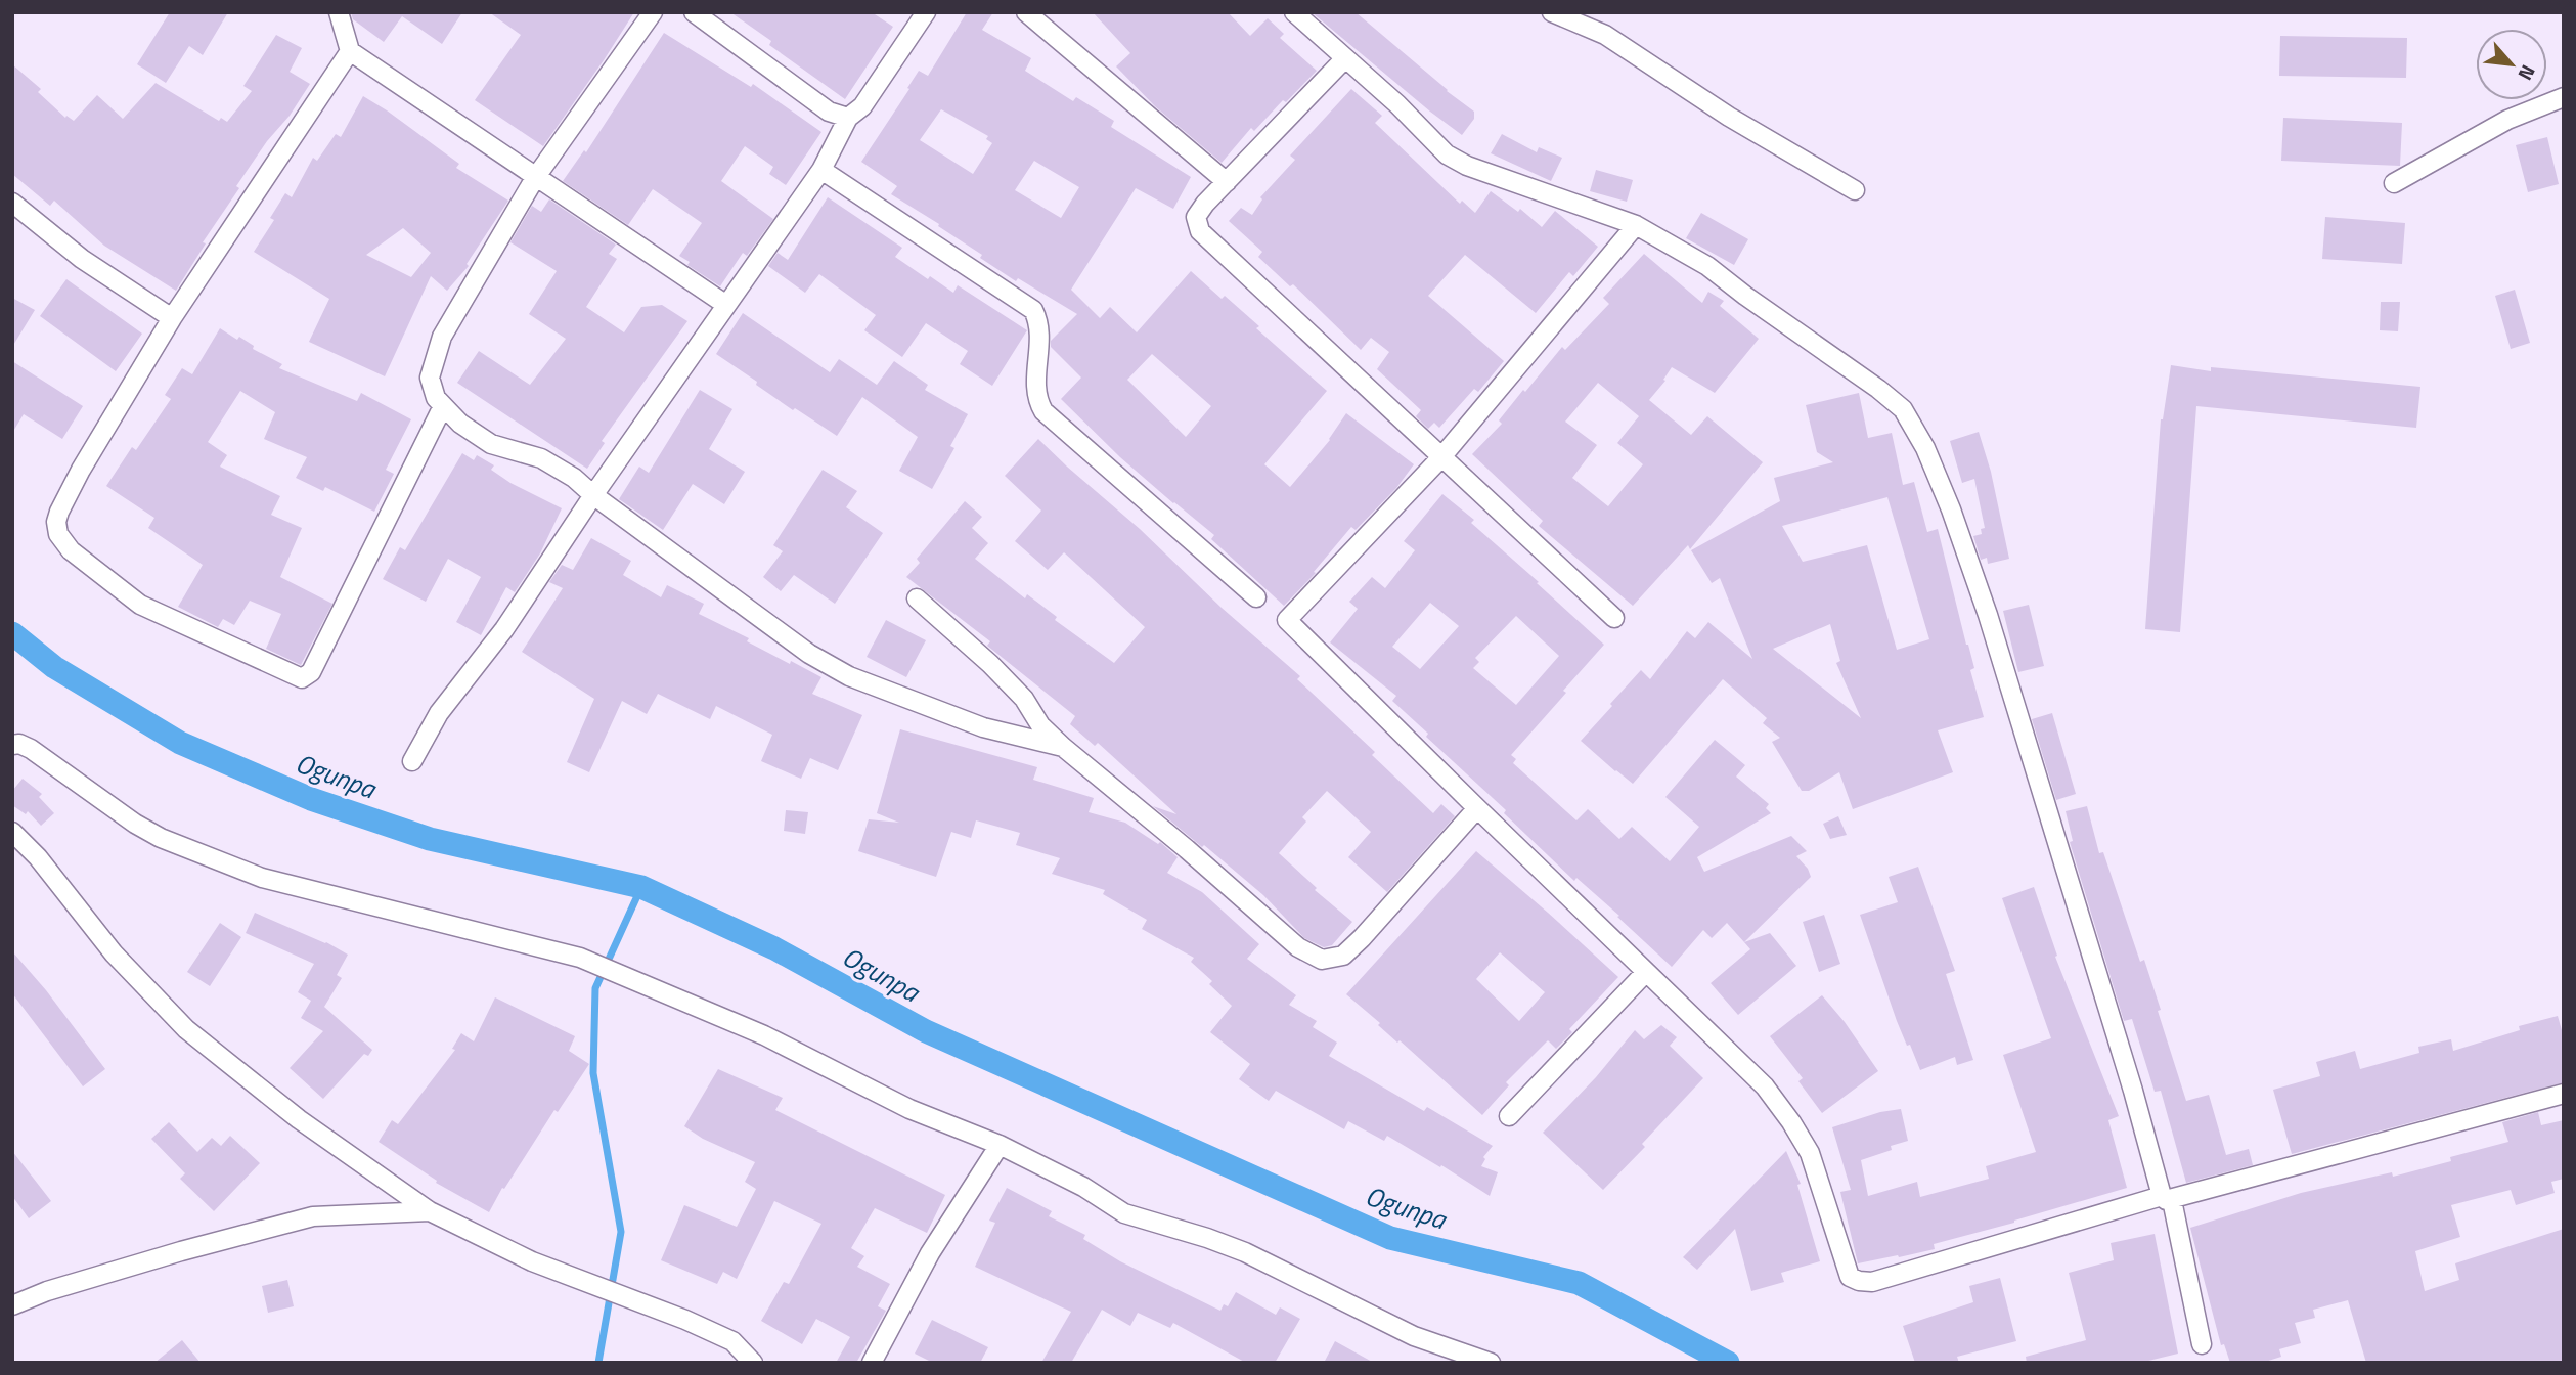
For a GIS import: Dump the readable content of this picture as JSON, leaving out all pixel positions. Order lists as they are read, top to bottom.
{
  "water": ["Ogunpa"],
  "north": "bottom right"
}
